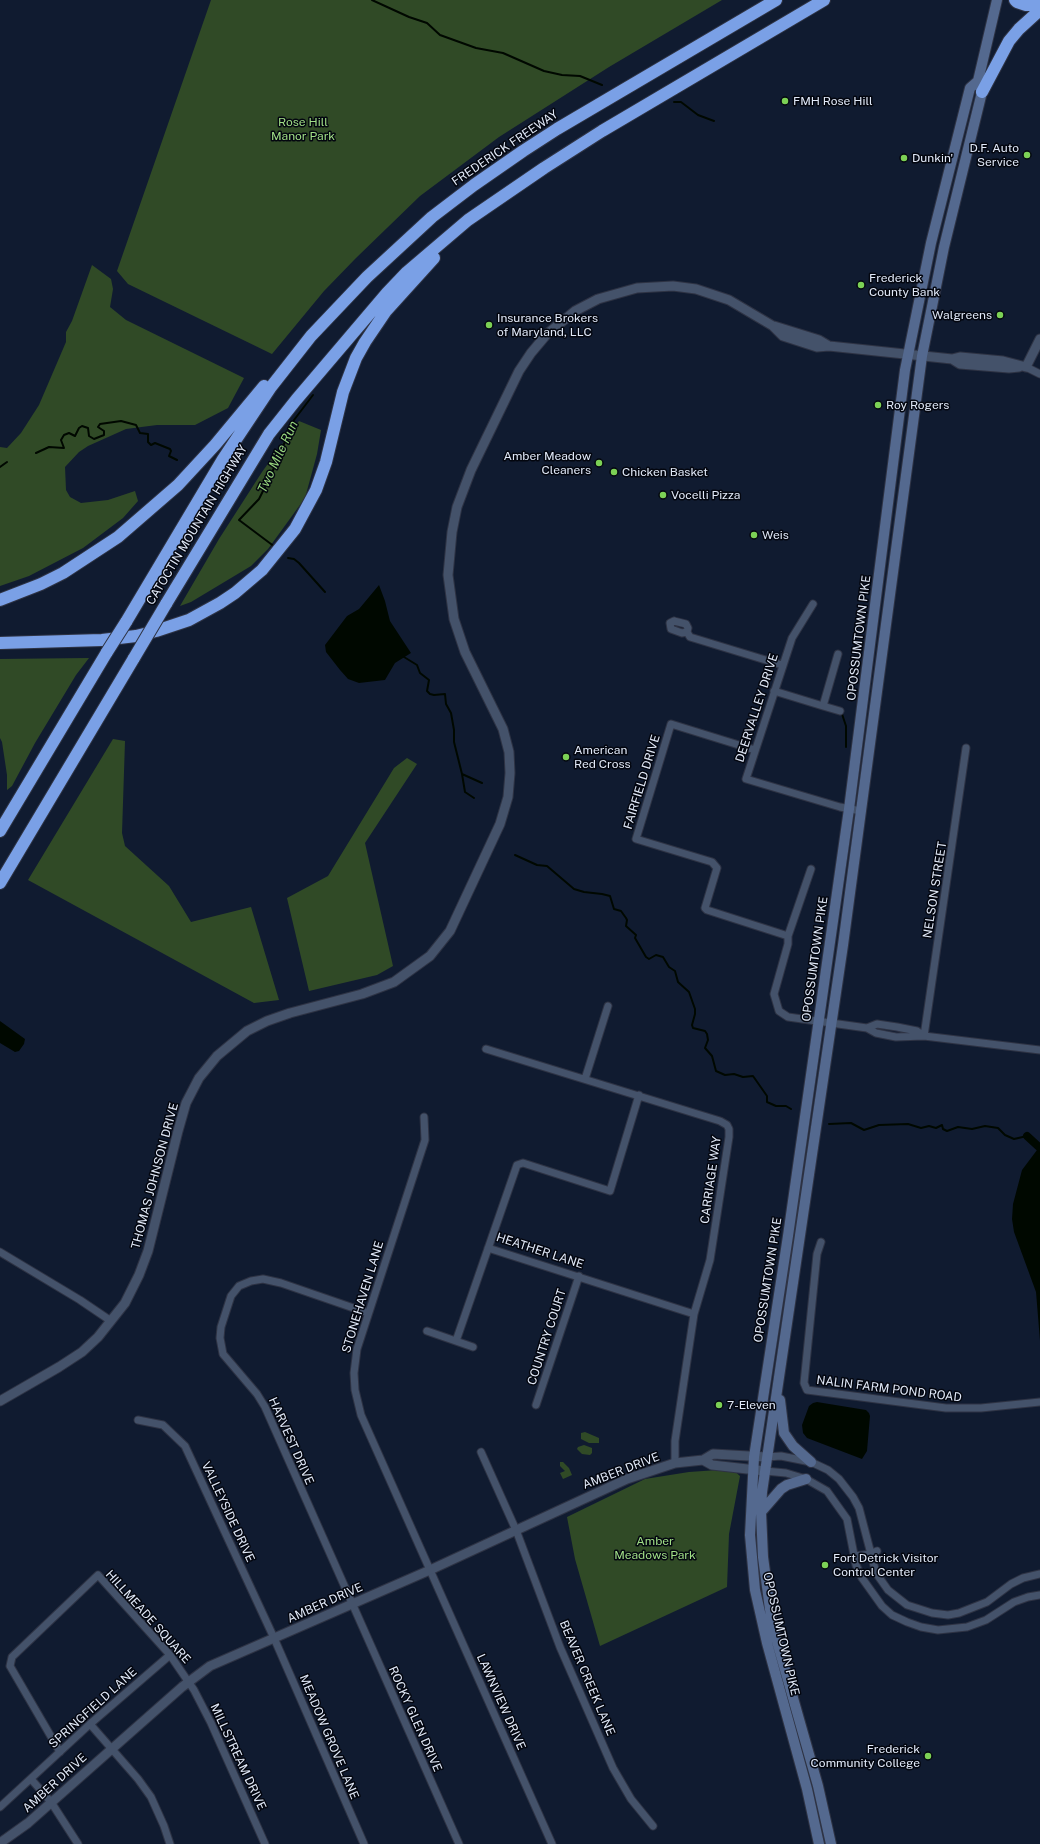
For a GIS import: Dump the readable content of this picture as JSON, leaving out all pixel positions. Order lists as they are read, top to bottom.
{
  "streets": {
    "highway": ["FREDERICK FREEWAY", "CATOCTIN MOUNTAIN HIGHWAY"],
    "main road": ["OPOSSUMTOWN PIKE"],
    "street": [
      "DEERVALLEY DRIVE",
      "FAIRFIELD DRIVE",
      "NELSON STREET",
      "THOMAS JOHNSON DRIVE",
      "CARRIAGE WAY",
      "HEATHER LANE",
      "STONEHAVEN LANE",
      "COUNTRY COURT",
      "NALIN FARM POND ROAD",
      "HARVEST DRIVE",
      "AMBER DRIVE",
      "VALLEYSIDE DRIVE",
      "HILLMEADE SQUARE",
      "BEAVER CREEK LANE",
      "LAWNVIEW DRIVE",
      "SPRINGFIELD LANE",
      "ROCKY GLEN DRIVE",
      "MEADOW GROVE LANE",
      "MILLSTREAM DRIVE"
    ]
  },
  "crossings": [
    ["FREDERICK FREEWAY", "CATOCTIN MOUNTAIN HIGHWAY"],
    ["OPOSSUMTOWN PIKE", "DEERVALLEY DRIVE"],
    ["OPOSSUMTOWN PIKE", "THOMAS JOHNSON DRIVE"],
    ["OPOSSUMTOWN PIKE", "AMBER DRIVE"],
    ["DEERVALLEY DRIVE", "FAIRFIELD DRIVE"],
    ["CARRIAGE WAY", "HEATHER LANE"],
    ["CARRIAGE WAY", "AMBER DRIVE"],
    ["HEATHER LANE", "COUNTRY COURT"],
    ["STONEHAVEN LANE", "HARVEST DRIVE"],
    ["STONEHAVEN LANE", "AMBER DRIVE"],
    ["STONEHAVEN LANE", "LAWNVIEW DRIVE"],
    ["HARVEST DRIVE", "AMBER DRIVE"],
    ["HARVEST DRIVE", "ROCKY GLEN DRIVE"],
    ["AMBER DRIVE", "VALLEYSIDE DRIVE"],
    ["AMBER DRIVE", "HILLMEADE SQUARE"],
    ["AMBER DRIVE", "BEAVER CREEK LANE"],
    ["AMBER DRIVE", "LAWNVIEW DRIVE"],
    ["AMBER DRIVE", "ROCKY GLEN DRIVE"],
    ["AMBER DRIVE", "MEADOW GROVE LANE"],
    ["AMBER DRIVE", "MILLSTREAM DRIVE"],
    ["VALLEYSIDE DRIVE", "MEADOW GROVE LANE"],
    ["HILLMEADE SQUARE", "SPRINGFIELD LANE"],
    ["HILLMEADE SQUARE", "MILLSTREAM DRIVE"]
  ],
  "water": ["Two Mile Run"],
  "parks": ["Rose Hill Manor Park", "Amber Meadows Park"],
  "places": [
    "FMH Rose Hill",
    "D.F. Auto Service",
    "Dunkin'",
    "Frederick County Bank",
    "Walgreens",
    "Insurance Brokers of Maryland, LLC",
    "Roy Rogers",
    "Amber Meadow Cleaners",
    "Chicken Basket",
    "Vocelli Pizza",
    "Weis",
    "American Red Cross",
    "7-Eleven",
    "Fort Detrick Visitor Control Center",
    "Frederick Community College"
  ]
}
